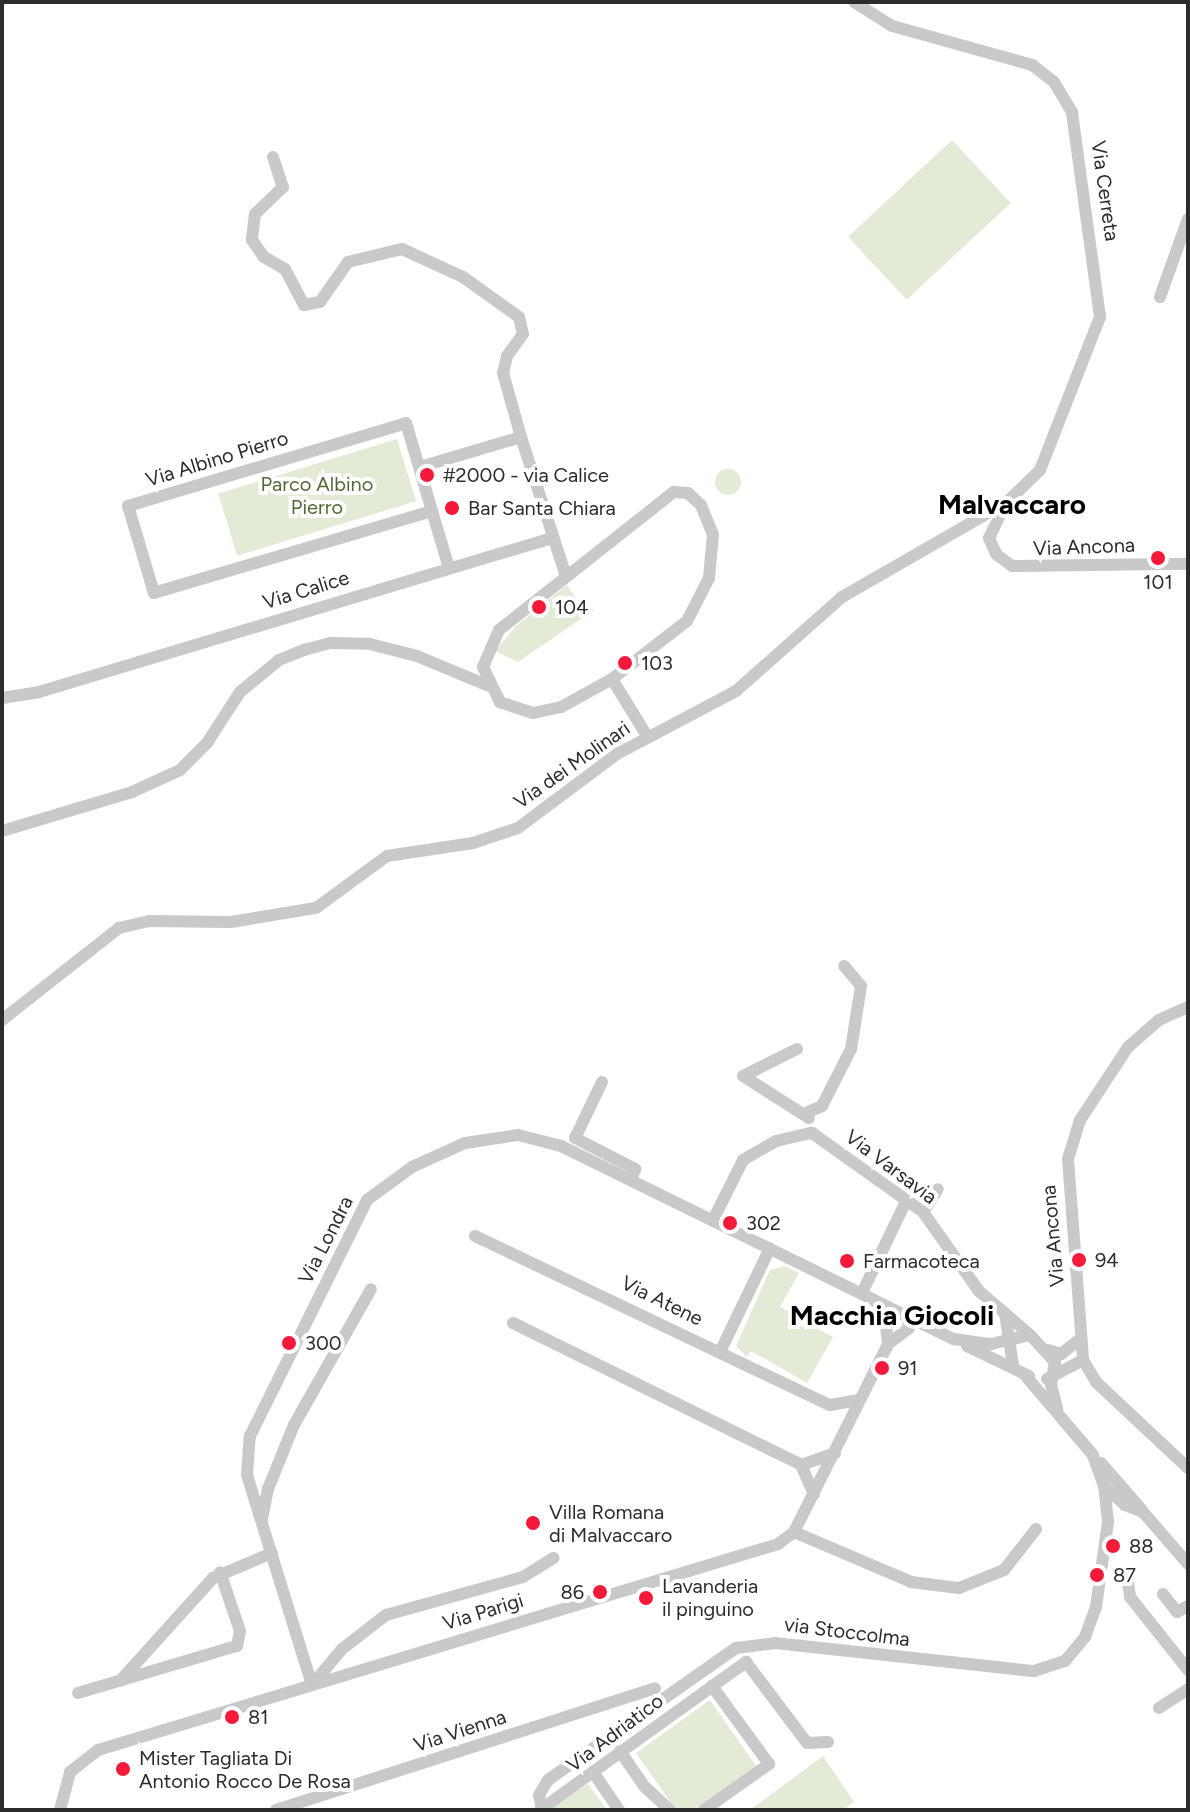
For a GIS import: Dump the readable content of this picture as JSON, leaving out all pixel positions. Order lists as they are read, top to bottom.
{
  "streets": {
    "street": [
      "Via Cerreta",
      "Via Albino Pierro",
      "Via Ancona",
      "Via Calice",
      "Via dei Molinari",
      "Via Varsavia",
      "Via Londra",
      "Via Atene",
      "Via Parigi",
      "via Stoccolma",
      "Via Vienna",
      "Via Adriatico"
    ]
  },
  "crossings": [
    ["Via Cerreta", "Via Ancona"],
    ["Via Cerreta", "Via dei Molinari"],
    ["Via Ancona", "Via dei Molinari"],
    ["Via Londra", "Via Parigi"],
    ["via Stoccolma", "Via Adriatico"]
  ],
  "districts": ["Malvaccaro", "Macchia Giocoli"],
  "parks": ["Parco Albino Pierro"],
  "places": [
    "#2000 - via Calice",
    "Bar Santa Chiara",
    "101",
    "104",
    "103",
    "302",
    "94",
    "Farmacoteca",
    "300",
    "91",
    "Villa Romana di Malvaccaro",
    "88",
    "87",
    "86",
    "Lavanderia il pinguino",
    "81",
    "Mister Tagliata Di Antonio Rocco De Rosa"
  ]
}
